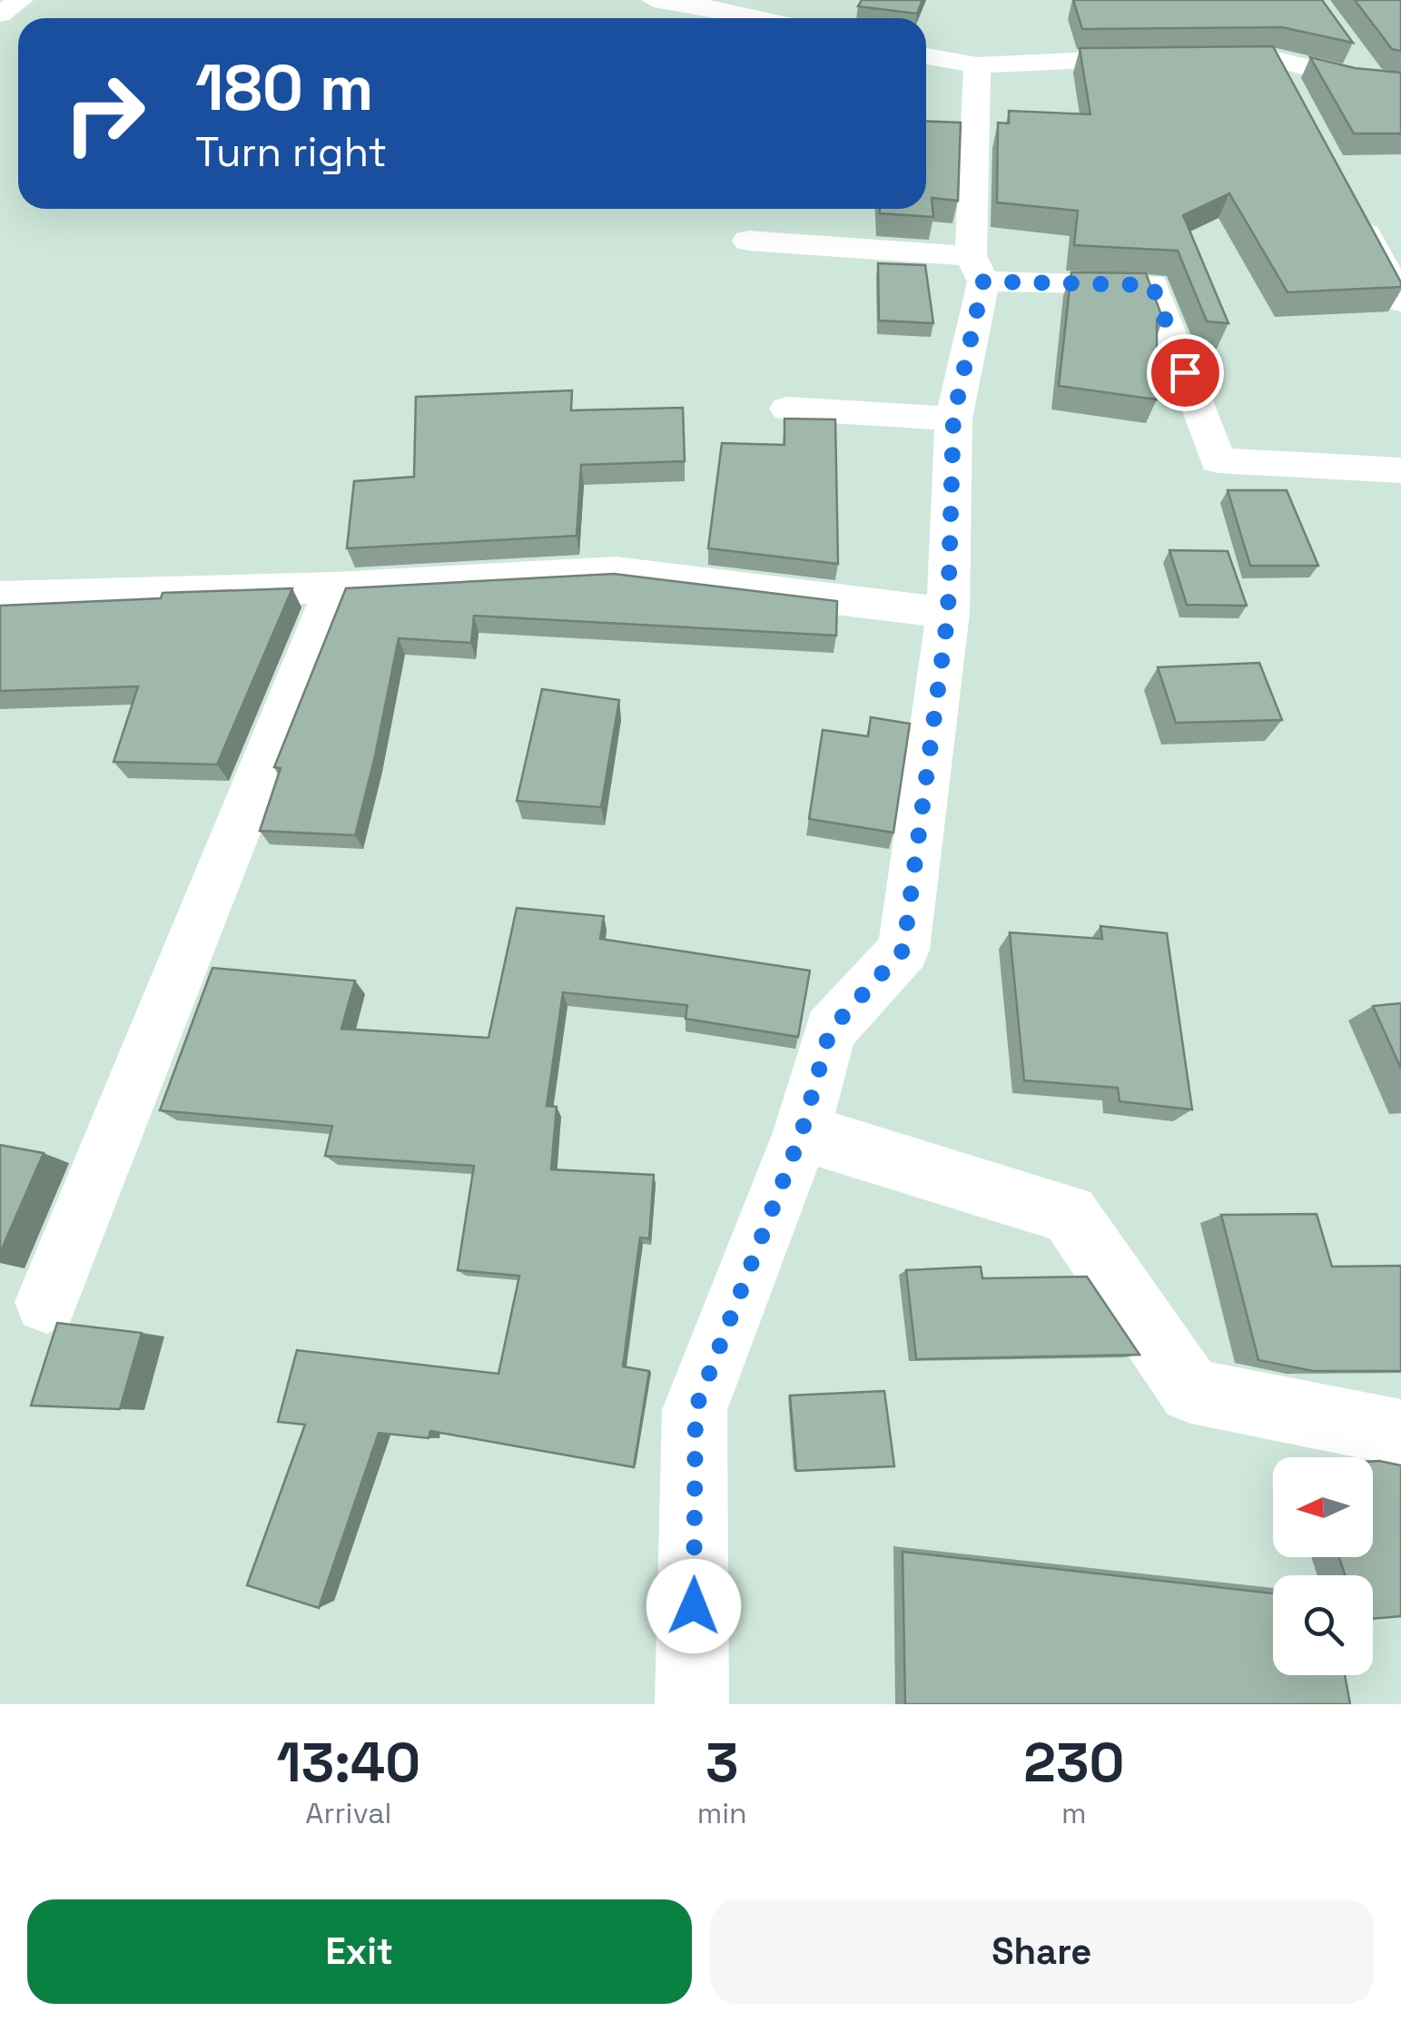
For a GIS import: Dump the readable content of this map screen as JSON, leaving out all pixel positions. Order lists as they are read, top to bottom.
{
  "north": "left",
  "page": {
    "turn": ["180 m", "Turn right"],
    "eta": [
      "13:40",
      "Arrival",
      "3",
      "min",
      "230",
      "m"
    ],
    "buttons": ["Exit", "Share"]
  }
}
